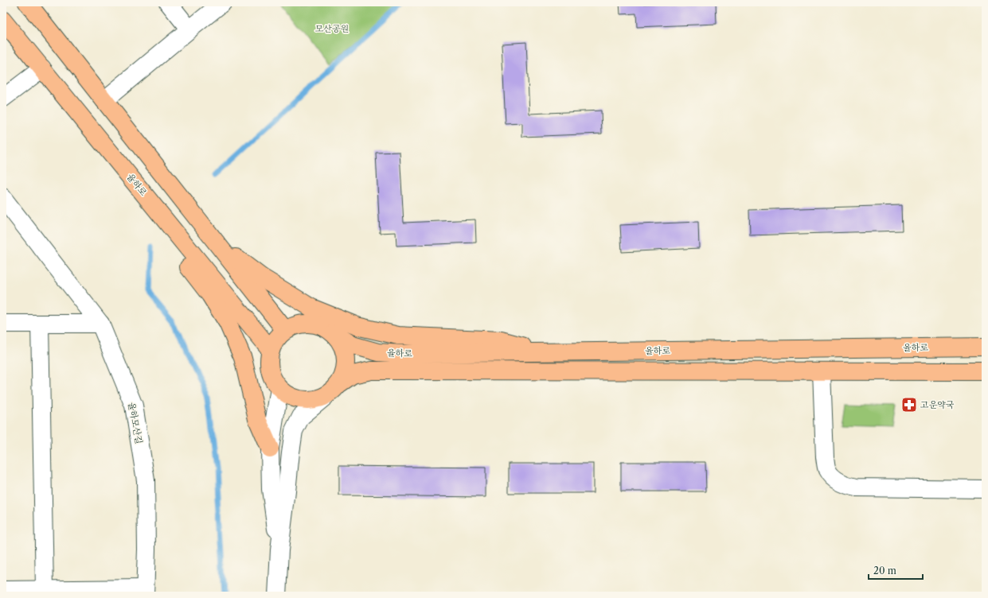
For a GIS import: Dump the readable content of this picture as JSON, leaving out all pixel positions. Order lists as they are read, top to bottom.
{
  "streets": {
    "main road": ["율하로"],
    "street": ["율하모산길"]
  },
  "parks": ["모산공원"],
  "places": {
    "pharmacy": ["고운약국"]
  },
  "scale_bar": "20 m"
}
